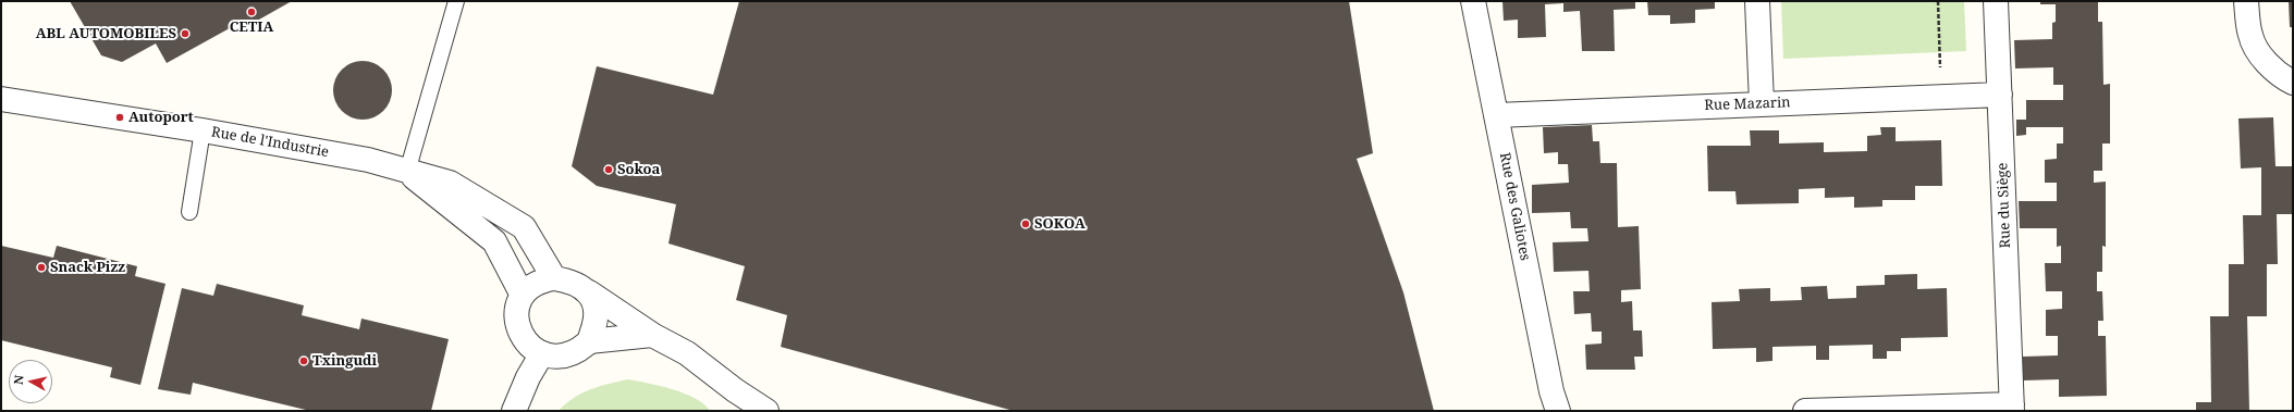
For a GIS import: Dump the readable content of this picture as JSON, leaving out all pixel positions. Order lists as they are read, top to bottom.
{
  "streets": {
    "street": [
      "Rue Mazarin",
      "Rue de l'Industrie",
      "Rue du Siège",
      "Rue des Galiotes"
    ]
  },
  "crossings": [
    ["Rue Mazarin", "Rue du Siège"],
    ["Rue Mazarin", "Rue des Galiotes"]
  ],
  "places": [
    "CETIA",
    "ABL AUTOMOBILES",
    "Autoport",
    "Sokoa",
    "SOKOA",
    "Snack Pizz",
    "Txingudi"
  ],
  "north": "left"
}
